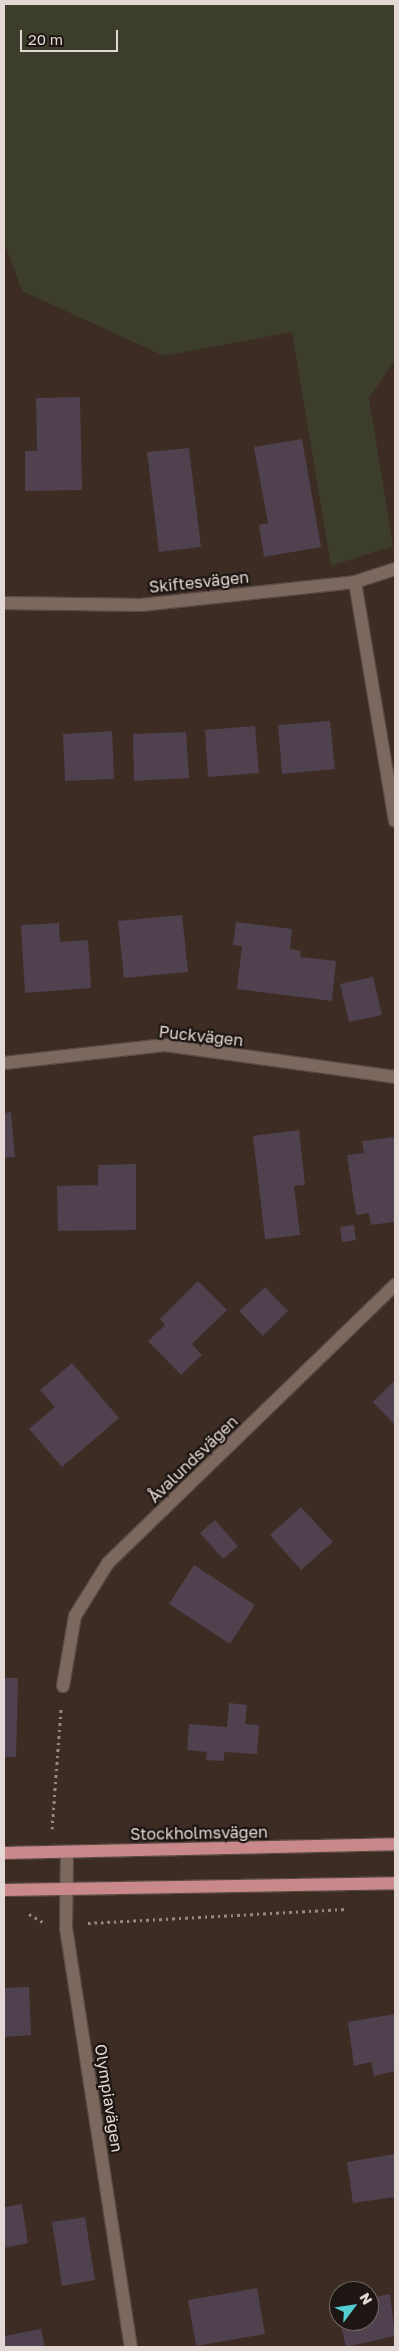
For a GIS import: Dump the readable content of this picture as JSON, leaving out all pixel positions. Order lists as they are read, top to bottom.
{
  "streets": {
    "main road": ["Stockholmsvägen"],
    "street": [
      "Skiftesvägen",
      "Puckvägen",
      "Åvalundsvägen",
      "Olympiavägen"
    ]
  },
  "crossings": [
    ["Stockholmsvägen", "Olympiavägen"]
  ],
  "scale_bar": "20 m",
  "north": "top right"
}
